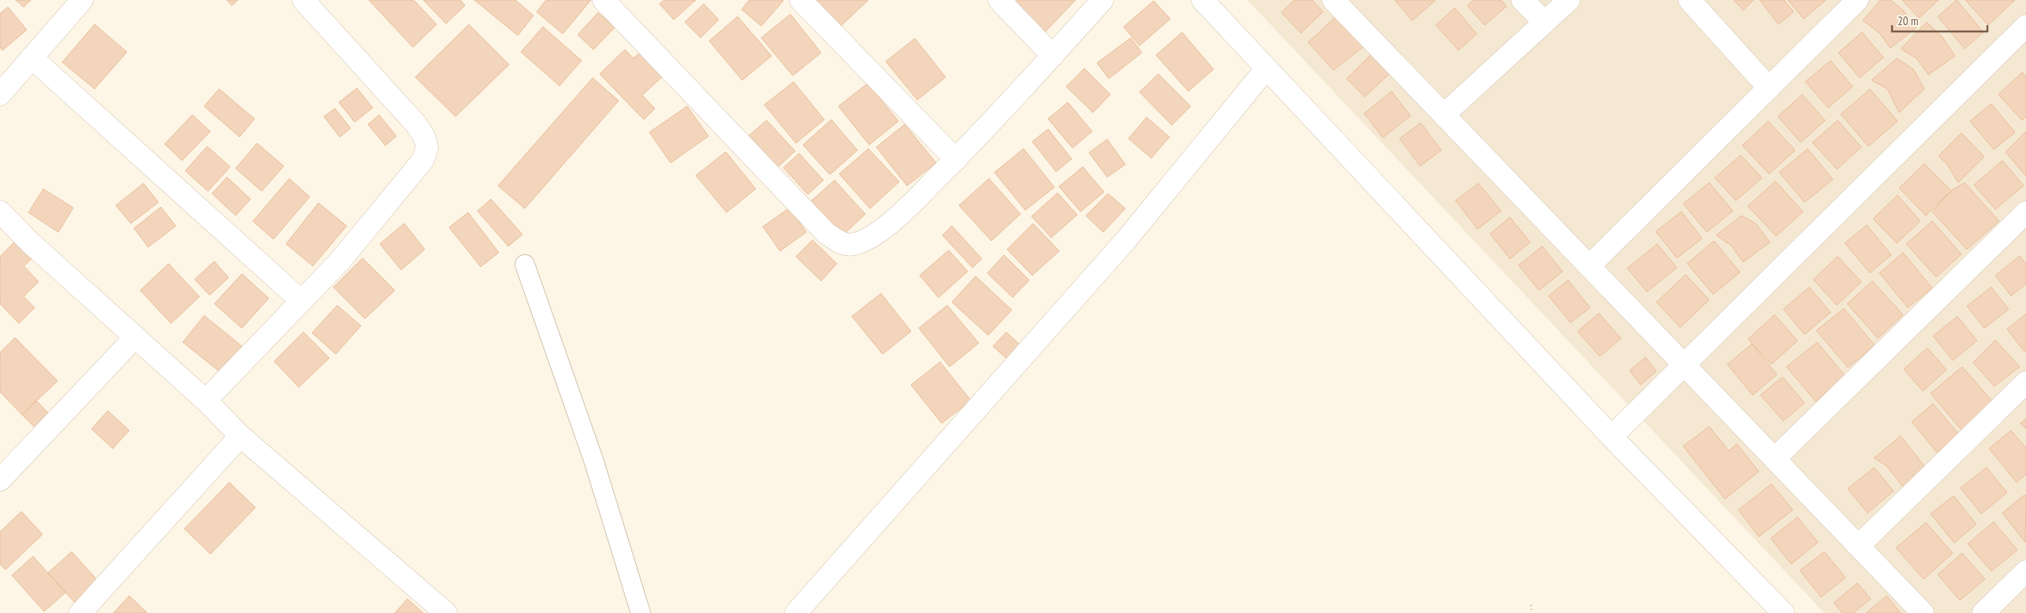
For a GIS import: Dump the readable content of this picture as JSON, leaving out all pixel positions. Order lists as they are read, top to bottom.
{
  "scale_bar": "20 m"
}
